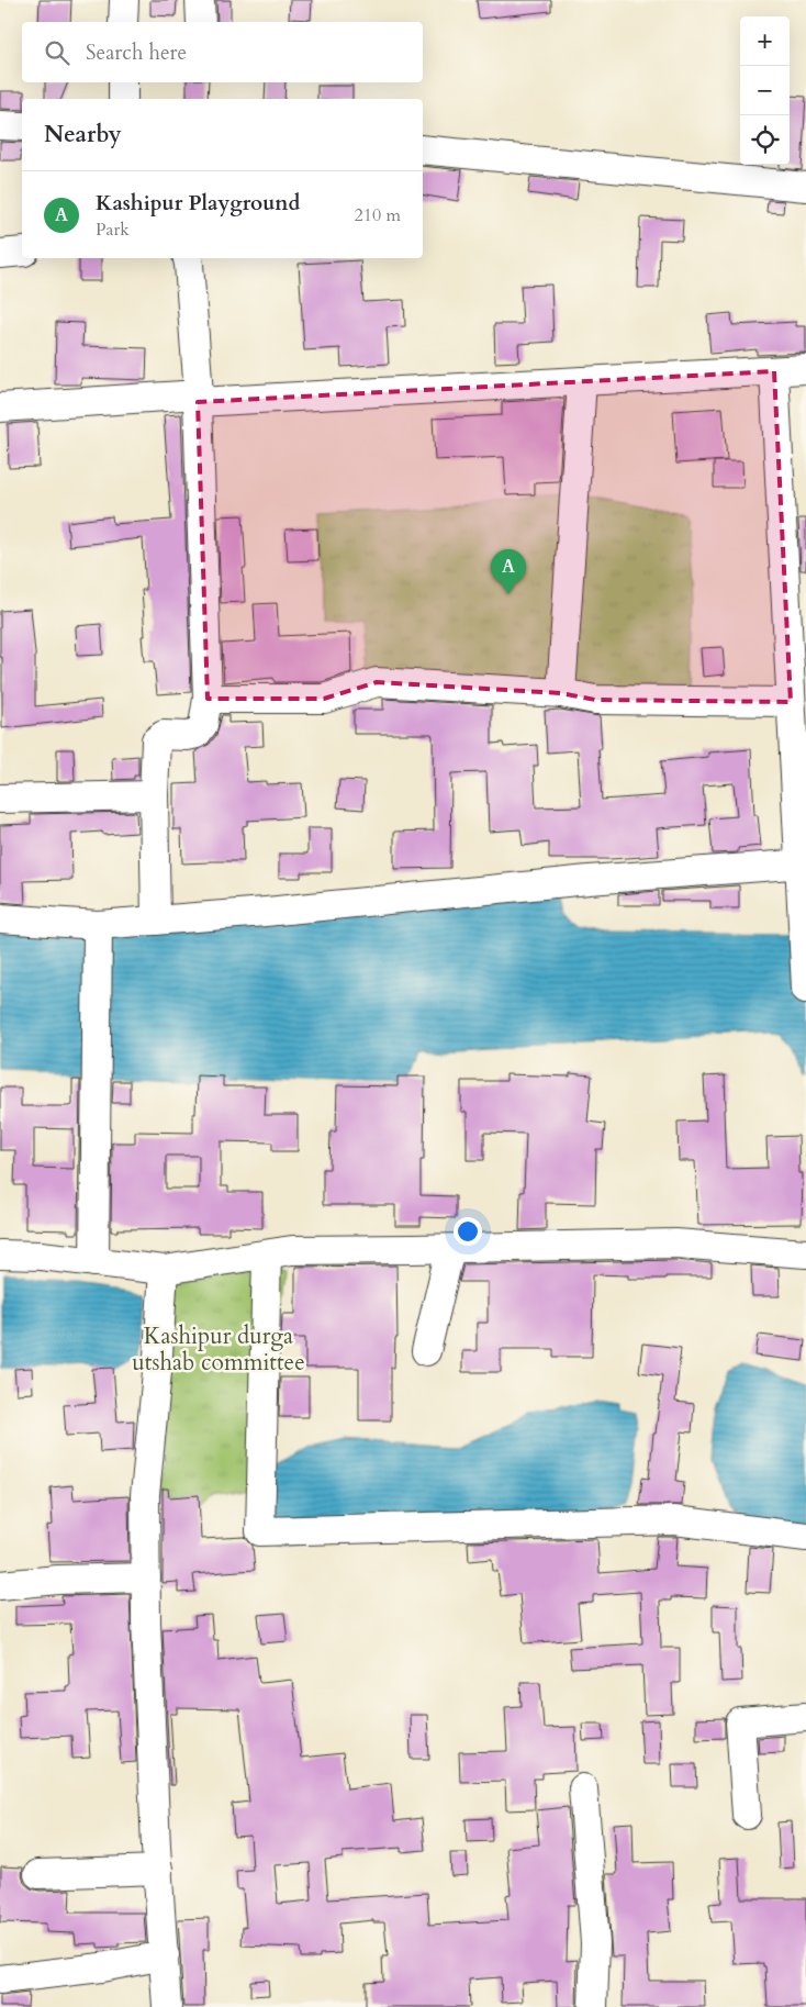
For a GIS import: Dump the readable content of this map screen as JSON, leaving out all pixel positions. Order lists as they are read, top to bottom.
{
  "parks": ["Kashipur durga utshab committee"],
  "page": {
    "map_buttons": ["+", "−"],
    "search": "Search here",
    "heading": "Nearby",
    "list": [
      {
        "mark": "A",
        "name": "Kashipur Playground",
        "note": "Park",
        "value": "210 m"
      }
    ],
    "pins": "A"
  }
}
